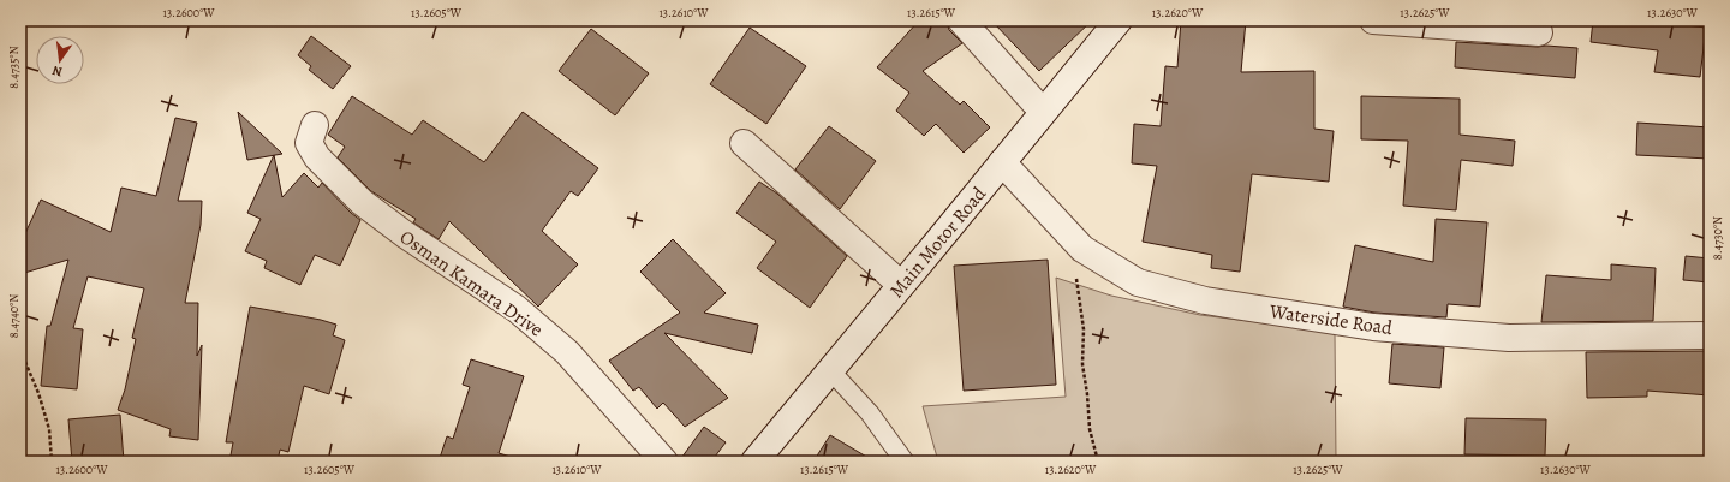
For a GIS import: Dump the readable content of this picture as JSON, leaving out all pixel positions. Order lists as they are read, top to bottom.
{
  "streets": {
    "street": ["Main Motor Road", "Osman Kamara Drive", "Waterside Road"]
  },
  "crossings": [
    ["Main Motor Road", "Waterside Road"]
  ],
  "north": "bottom",
  "coordinates": [
    "13.2600°W",
    "13.2605°W",
    "13.2610°W",
    "13.2615°W",
    "13.2620°W",
    "13.2625°W",
    "13.2630°W",
    "8.4735°N",
    "8.4730°N",
    "8.4740°N"
  ]
}
